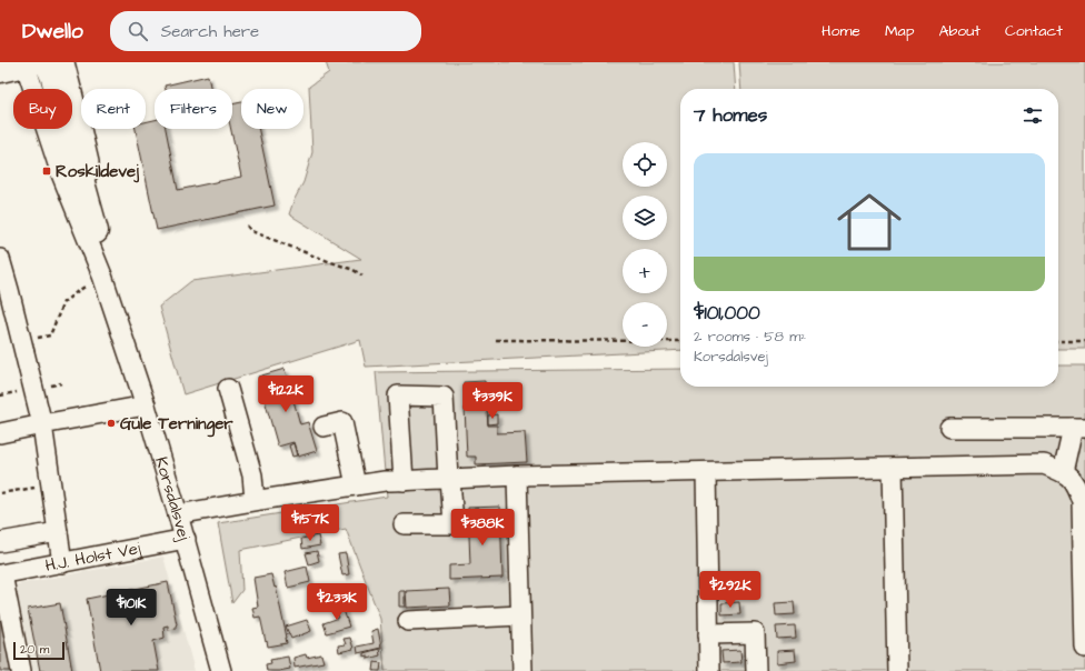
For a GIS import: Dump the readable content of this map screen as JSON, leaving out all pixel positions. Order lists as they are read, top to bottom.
{
  "streets": {
    "street": ["Korsdalsvej", "H.J. Holst Vej"]
  },
  "crossings": [
    ["Korsdalsvej", "H.J. Holst Vej"]
  ],
  "places": {
    "transit": ["Roskildevej"],
    "other": ["Gule Terninger"]
  },
  "scale_bar": "20 m",
  "page": {
    "header": "Dwello",
    "search": "Search here",
    "nav": [
      "Home",
      "Map",
      "About",
      "Contact"
    ],
    "chip": [
      "Buy",
      "Rent",
      "Filters",
      "New"
    ],
    "heading": "7 homes",
    "map_buttons": ["+", "−"],
    "list": [
      {
        "name": "$101,000",
        "note": "2 rooms · 58 m² · Korsdalsvej"
      }
    ],
    "price": [
      "$122K",
      "$339K",
      "$157K",
      "$388K",
      "$292K",
      "$233K",
      "$101K"
    ],
    "scale": "20 m"
  }
}
